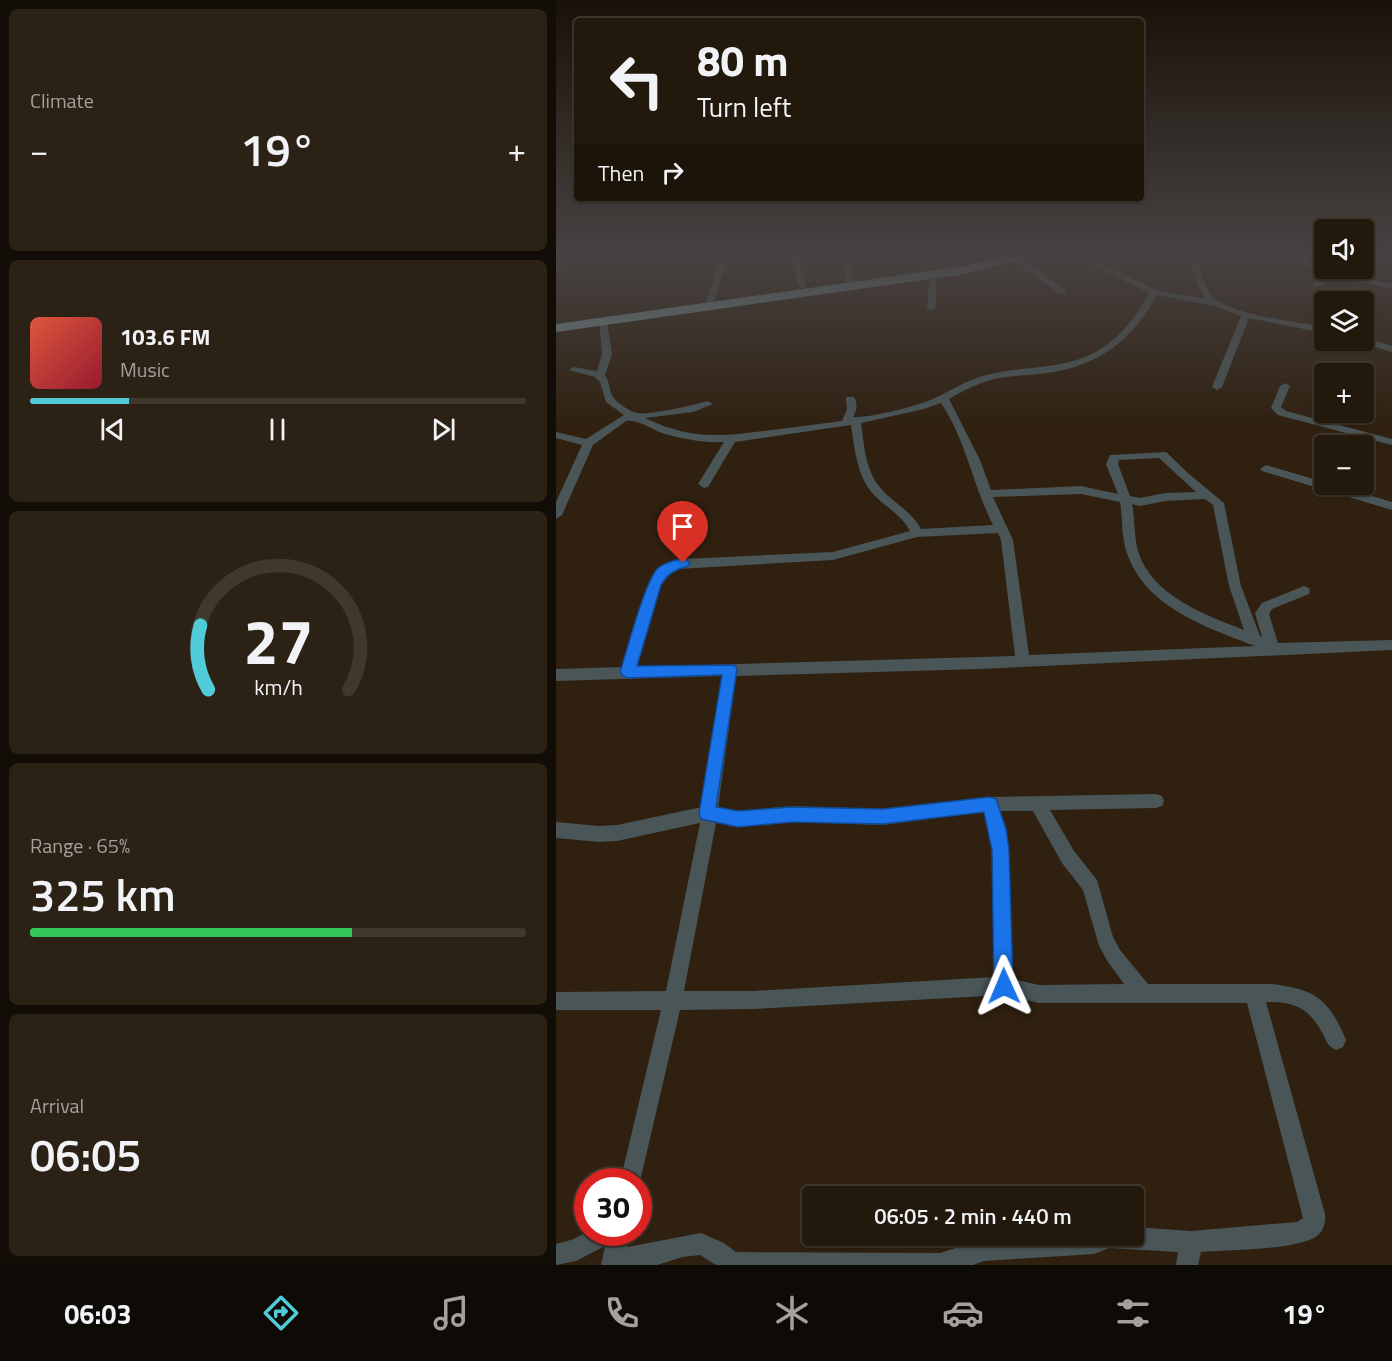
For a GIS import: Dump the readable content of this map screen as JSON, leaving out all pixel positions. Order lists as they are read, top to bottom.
{
  "page": {
    "tile": [
      "Climate",
      ["Range · 65%", "325 km"],
      ["Arrival", "06:05"]
    ],
    "turn": ["80 m", "Turn left"],
    "heat": ["−", "19°", "+"],
    "then": "Then",
    "map_buttons": ["+", "−"],
    "song": ["103.6 FM", "Music"],
    "limit": "30",
    "trip": "06:05 · 2 min · 440 m",
    "tabs": ["06:03", "19°"],
    "gauge": ["27", "km/h"]
  }
}
